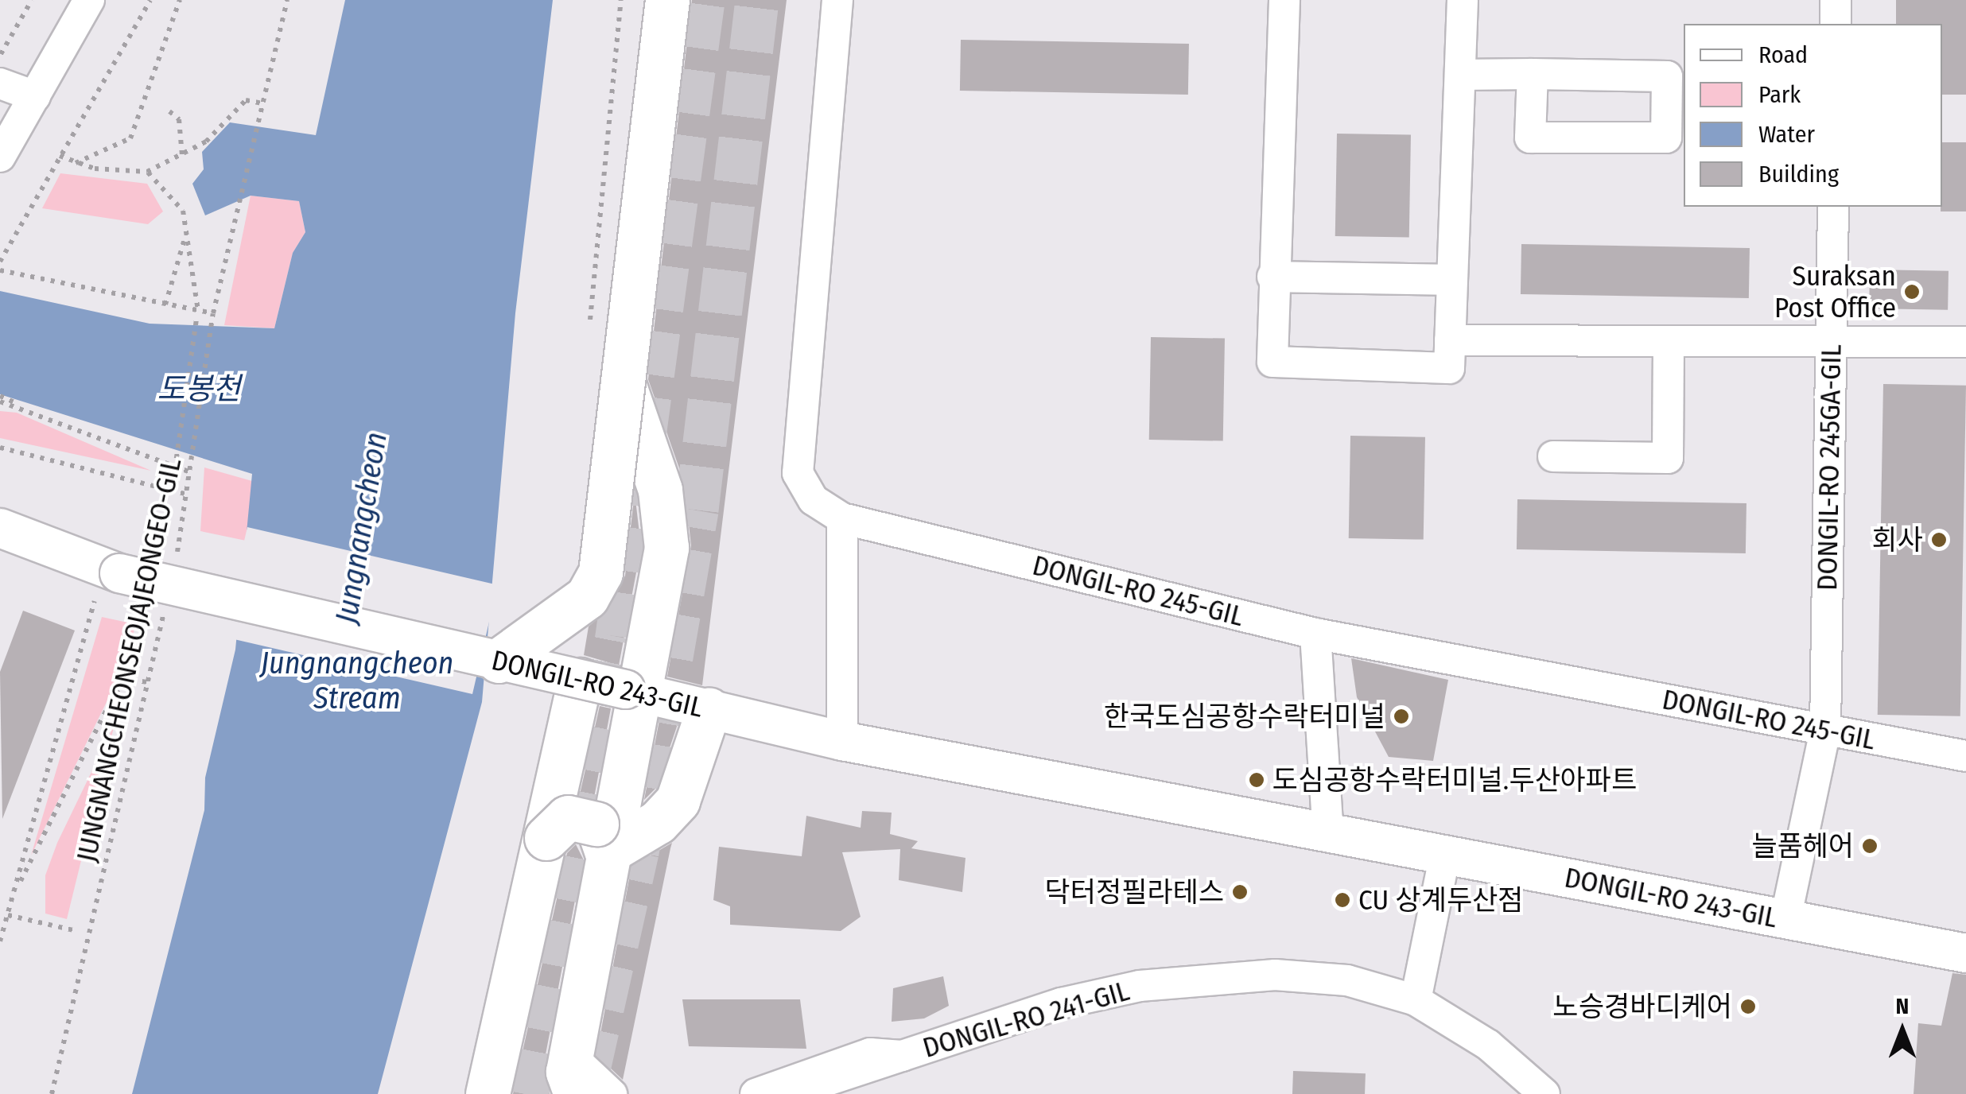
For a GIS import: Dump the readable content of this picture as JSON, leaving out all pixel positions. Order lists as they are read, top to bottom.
{
  "streets": {
    "main road": ["DONGIL-RO 243-GIL"],
    "street": ["DONGIL-RO 245GA-GIL", "DONGIL-RO 245-GIL", "DONGIL-RO 241-GIL"],
    "path": ["JUNGNANGCHEONSEOJAJEONGEO-GIL"]
  },
  "crossings": [
    ["DONGIL-RO 245GA-GIL", "DONGIL-RO 245-GIL"],
    ["DONGIL-RO 245GA-GIL", "DONGIL-RO 243-GIL"]
  ],
  "water": ["도봉천", "Jungnangcheon", "Jungnangcheon Stream"],
  "places": [
    "Suraksan Post Office",
    "회사",
    "한국도심공항수락터미널",
    "도심공항수락터미널.두산아파트",
    "늘품헤어",
    "닥터정필라테스",
    "CU 상계두산점",
    "노승경바디케어"
  ],
  "legend": [
    "Road",
    "Park",
    "Water",
    "Building"
  ],
  "north": "top"
}
